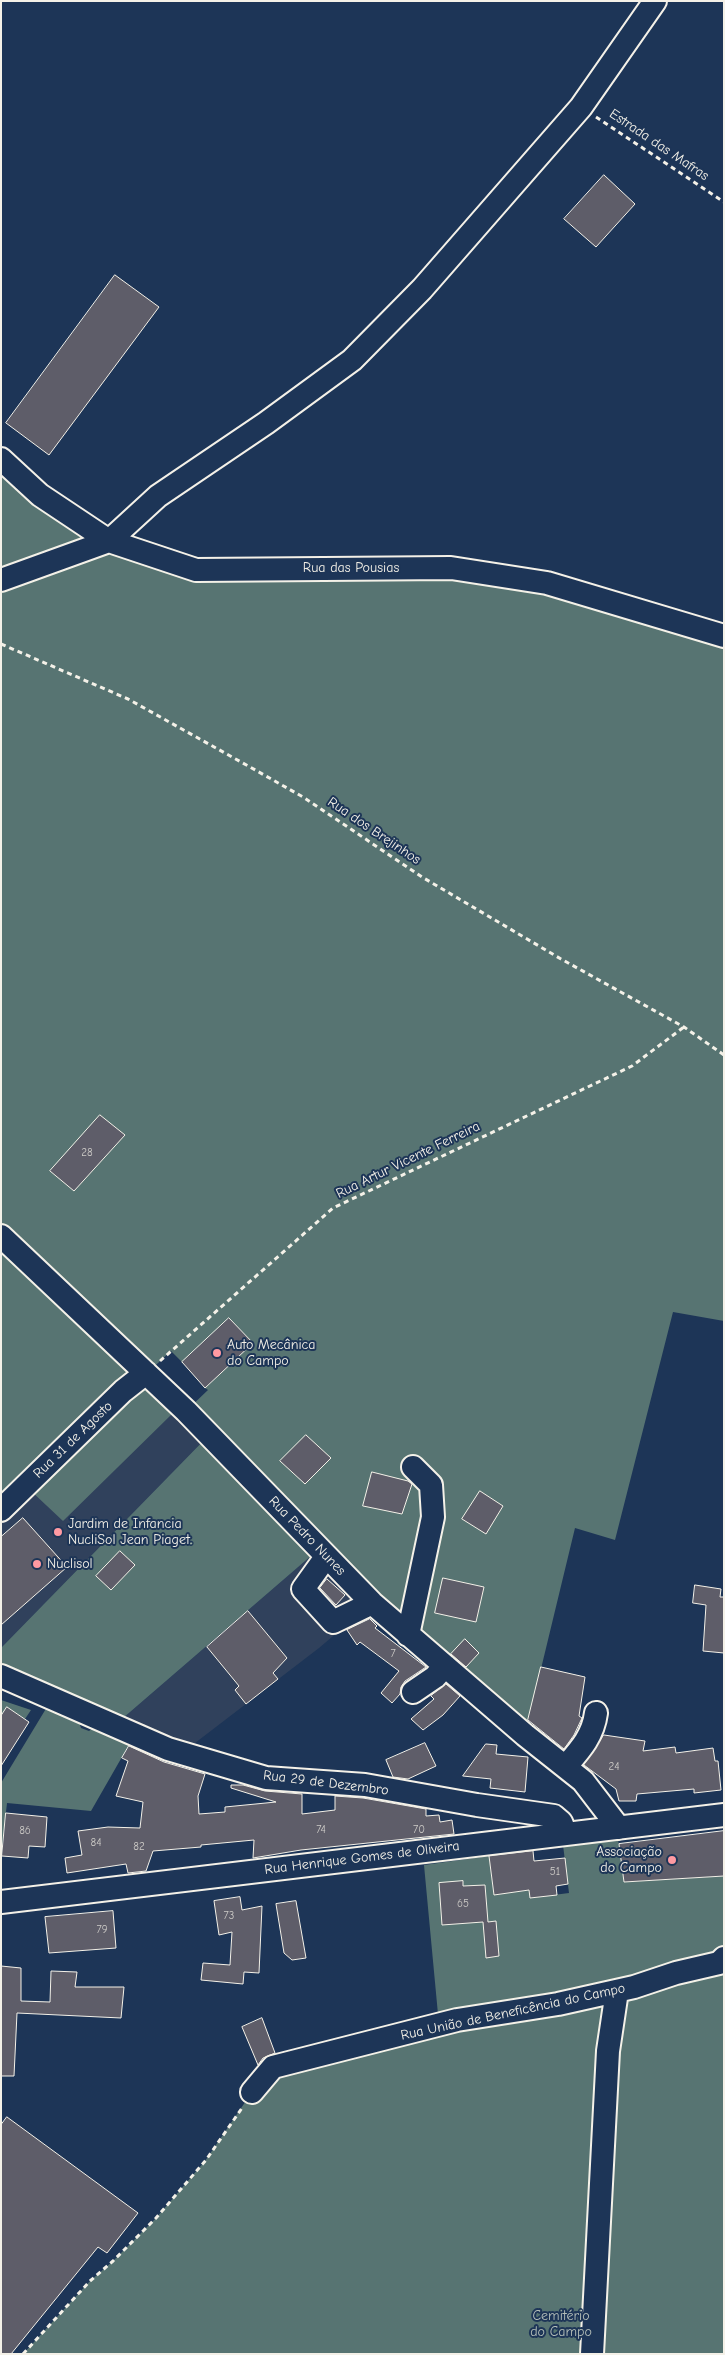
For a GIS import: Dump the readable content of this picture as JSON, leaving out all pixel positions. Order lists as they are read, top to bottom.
{
  "streets": {
    "street": [
      "Rua das Pousias",
      "Rua 31 de Agosto",
      "Rua Pedro Nunes",
      "Rua 29 de Dezembro",
      "Rua Henrique Gomes de Oliveira",
      "Rua União de Beneficência do Campo"
    ],
    "path": ["Estrada das Mafras", "Rua dos Brejinhos", "Rua Artur Vicente Ferreira"]
  },
  "crossings": [
    ["Rua dos Brejinhos", "Rua Artur Vicente Ferreira"],
    ["Rua Artur Vicente Ferreira", "Rua 31 de Agosto"],
    ["Rua Artur Vicente Ferreira", "Rua Pedro Nunes"],
    ["Rua 31 de Agosto", "Rua Pedro Nunes"],
    ["Rua Pedro Nunes", "Rua Henrique Gomes de Oliveira"],
    ["Rua 29 de Dezembro", "Rua Henrique Gomes de Oliveira"]
  ],
  "parks": ["Cemitério do Campo"],
  "places": [
    "Auto Mecânica do Campo",
    "Jardim de Infancia NucliSol Jean Piaget.",
    "Nuclisol",
    "Associação do Campo"
  ],
  "house_numbers": [
    "28",
    "7",
    "24",
    "74",
    "70",
    "86",
    "84",
    "82",
    "51",
    "65",
    "73",
    "79"
  ]
}
